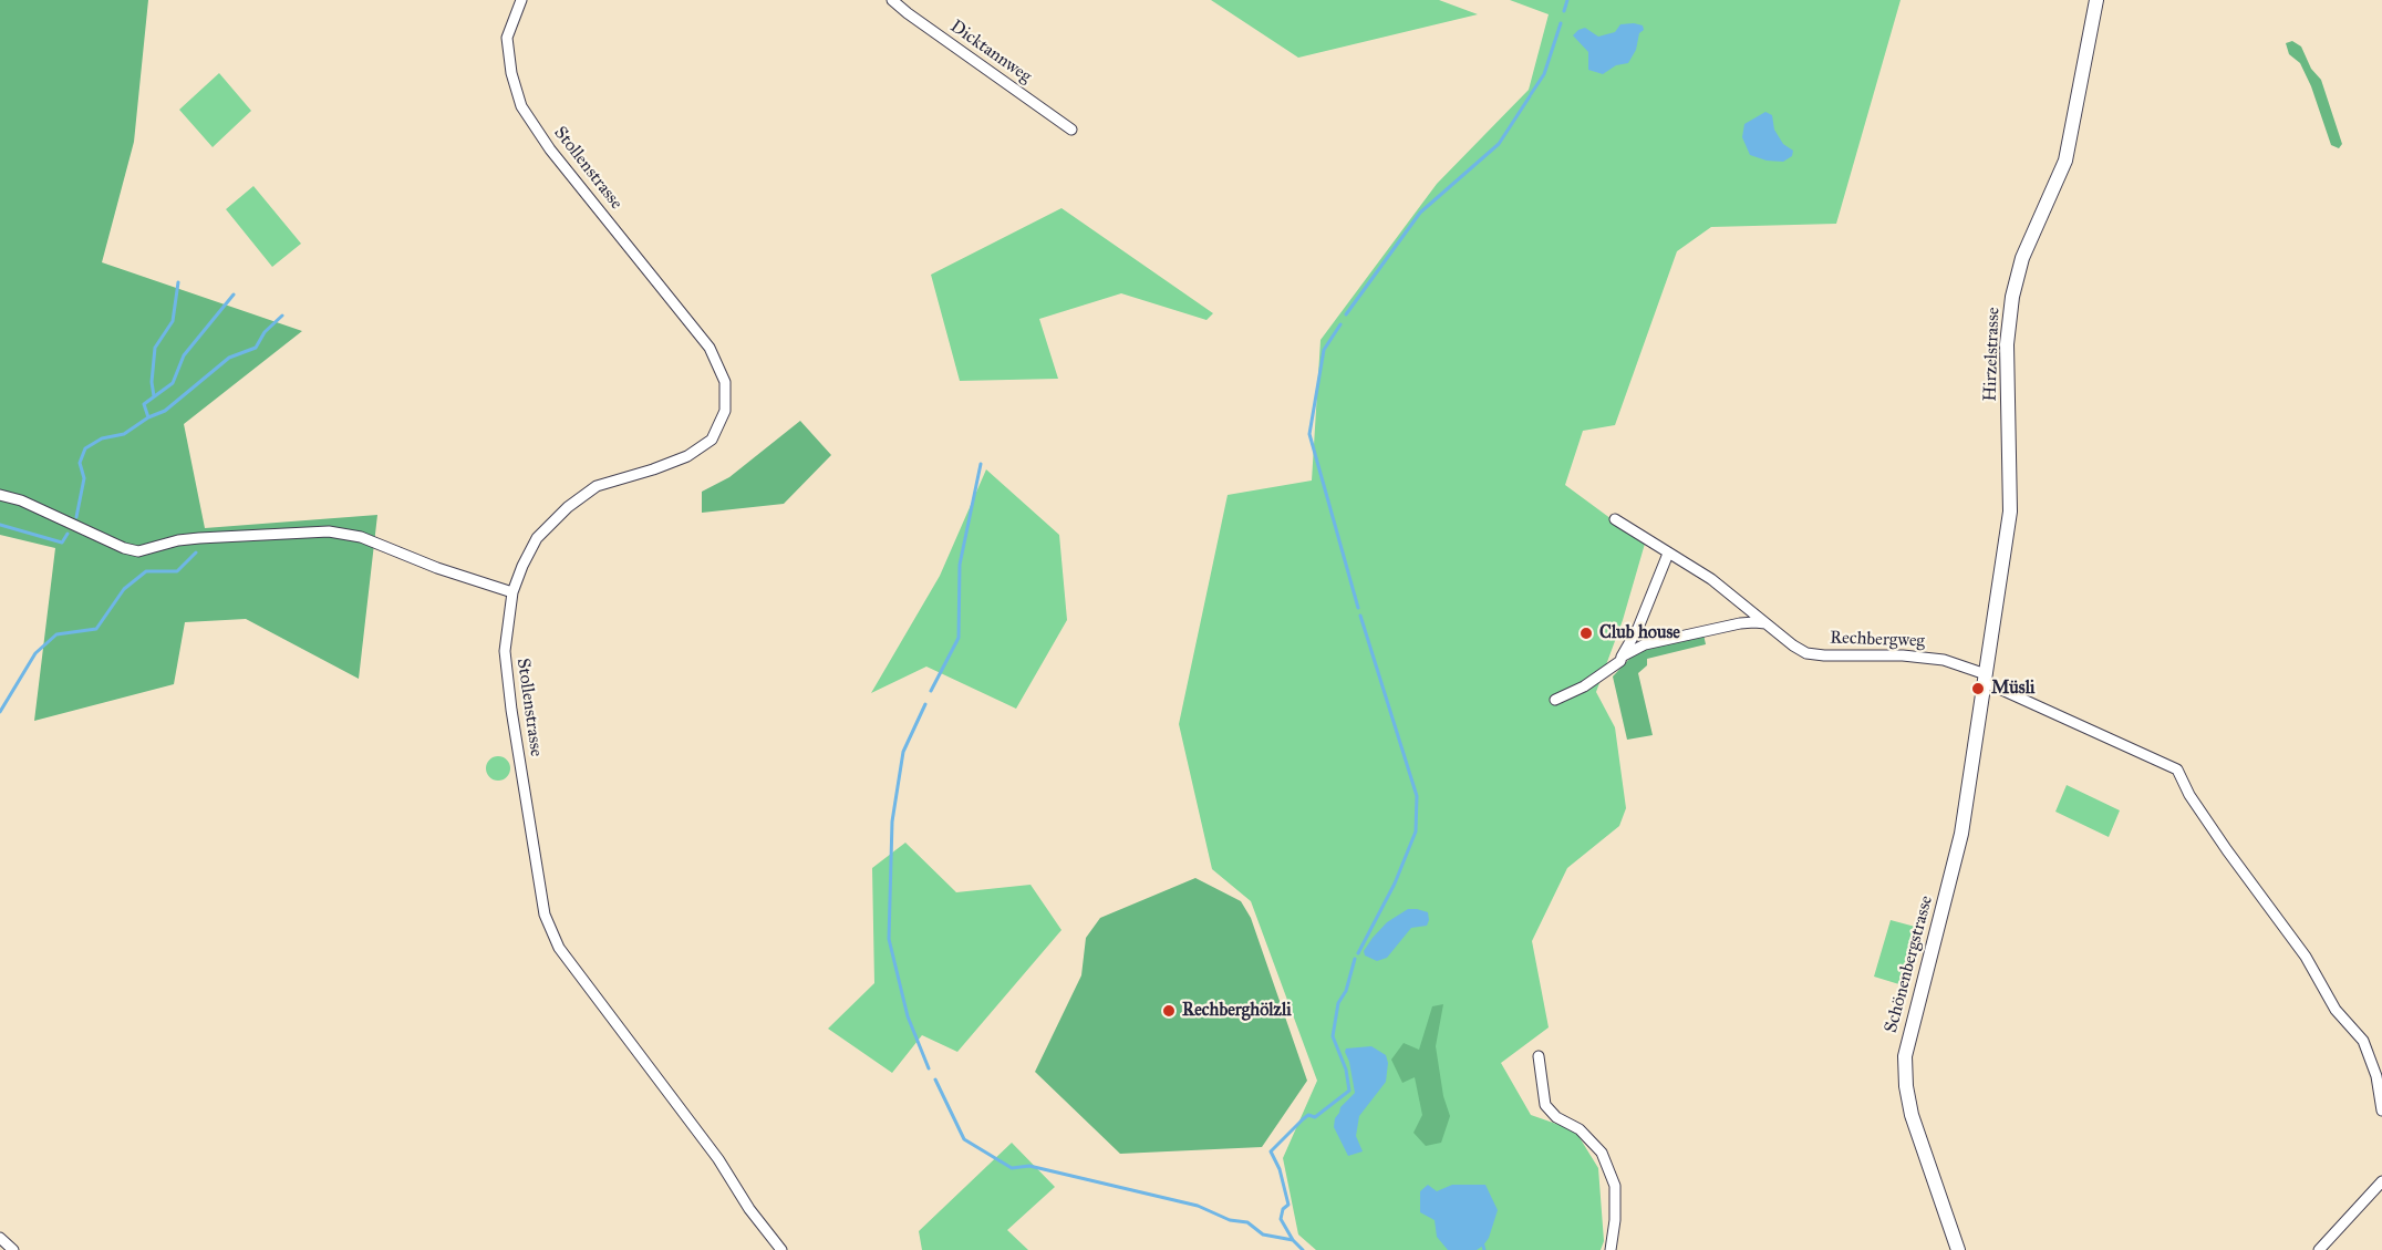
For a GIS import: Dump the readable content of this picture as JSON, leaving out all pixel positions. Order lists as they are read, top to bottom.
{
  "streets": {
    "street": [
      "Dicktannweg",
      "Stollenstrasse",
      "Hirzelstrasse",
      "Rechbergweg",
      "Schönenbergstrasse"
    ]
  },
  "crossings": [
    ["Hirzelstrasse", "Rechbergweg"],
    ["Hirzelstrasse", "Schönenbergstrasse"],
    ["Rechbergweg", "Schönenbergstrasse"]
  ],
  "places": ["Club house", "Müsli", "Rechberghölzli"]
}
